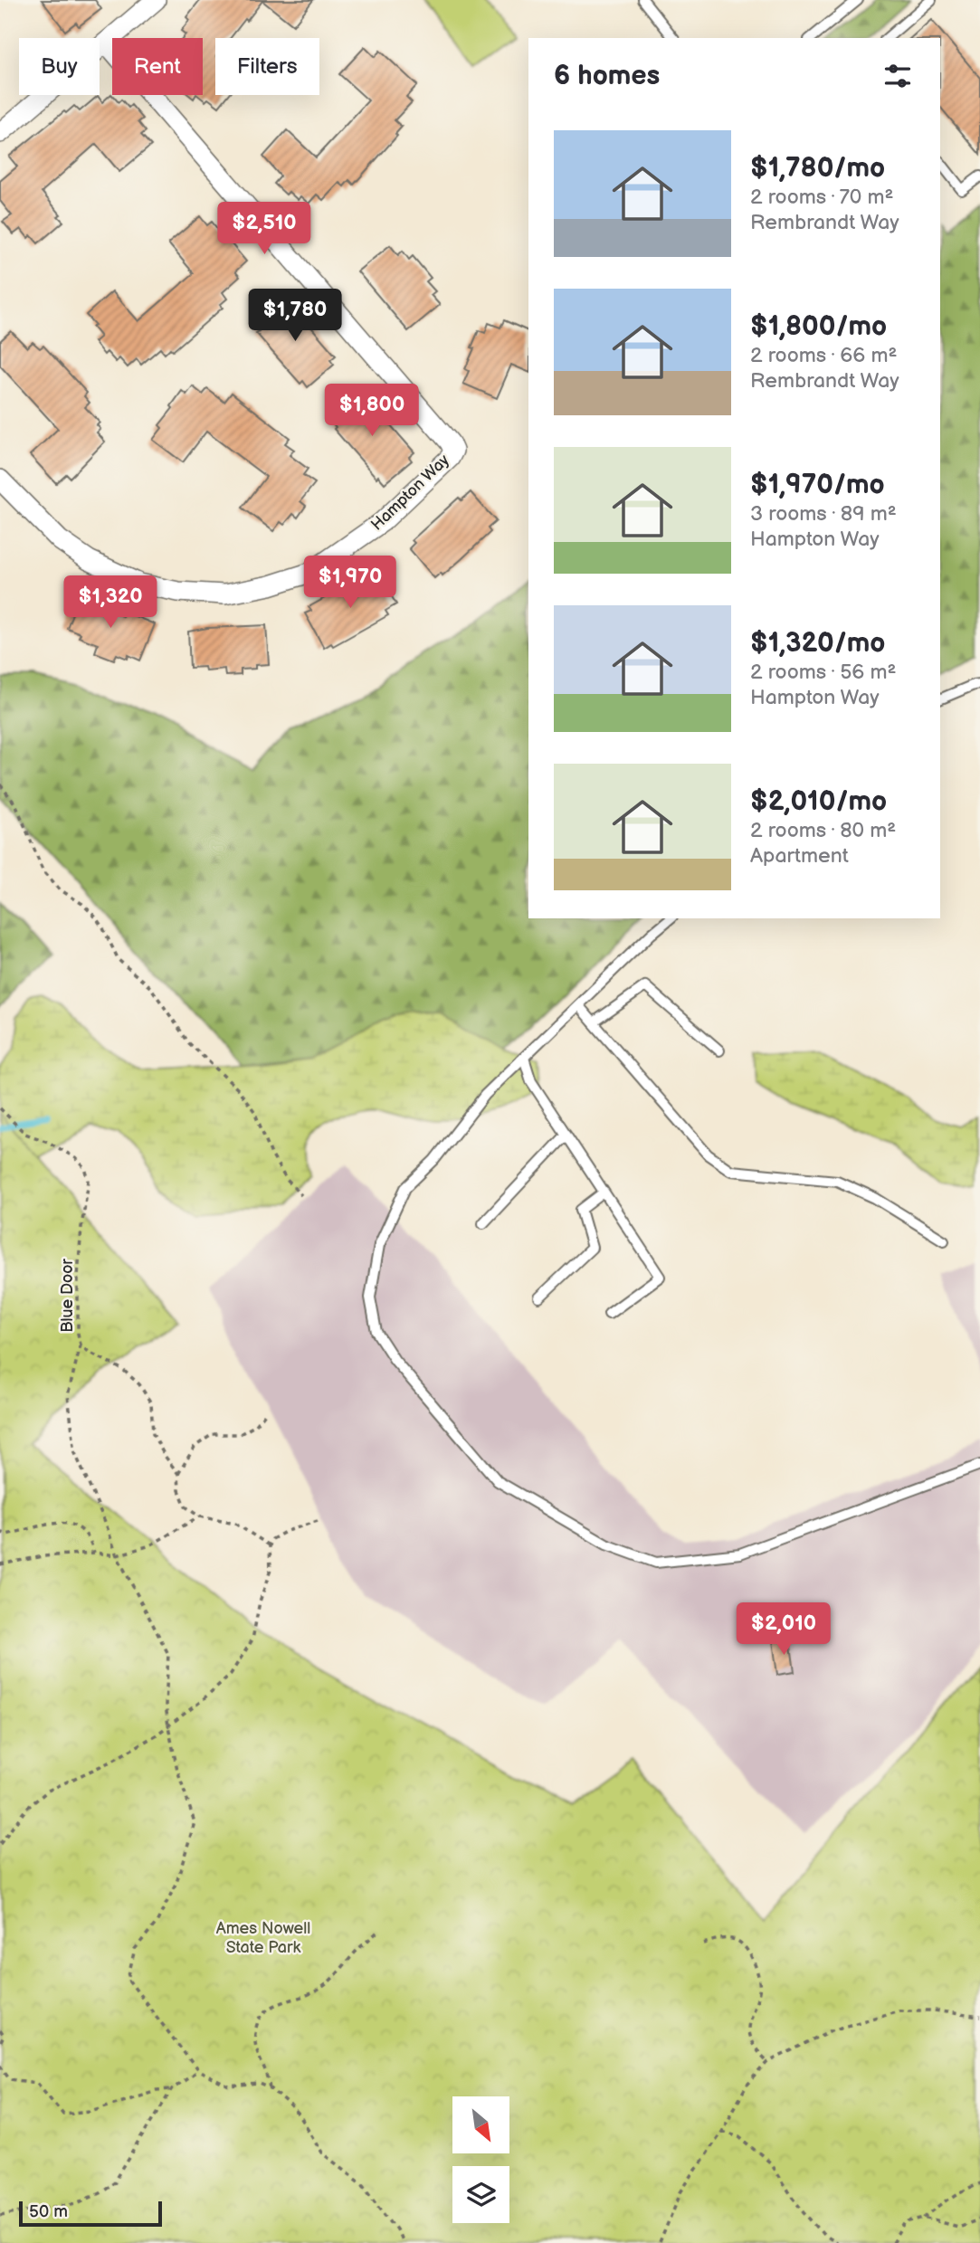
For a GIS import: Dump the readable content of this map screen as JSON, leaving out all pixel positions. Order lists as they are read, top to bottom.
{
  "streets": {
    "street": ["Hampton Way"],
    "path": ["Blue Door"]
  },
  "parks": ["Ames Nowell State Park"],
  "scale_bar": "50 m",
  "north": "bottom right",
  "page": {
    "chip": ["Buy", "Rent", "Filters"],
    "heading": "6 homes",
    "list": [
      {
        "name": "$1,780/mo",
        "note": "2 rooms · 70 m² · Rembrandt Way"
      },
      {
        "name": "$1,800/mo",
        "note": "2 rooms · 66 m² · Rembrandt Way"
      },
      {
        "name": "$1,970/mo",
        "note": "3 rooms · 89 m² · Hampton Way"
      },
      {
        "name": "$1,320/mo",
        "note": "2 rooms · 56 m² · Hampton Way"
      },
      {
        "name": "$2,010/mo",
        "note": "2 rooms · 80 m² · Apartment"
      }
    ],
    "price": [
      "$2,510",
      "$1,780",
      "$1,800",
      "$1,970",
      "$1,320",
      "$2,010"
    ],
    "scale": "50 m"
  }
}
